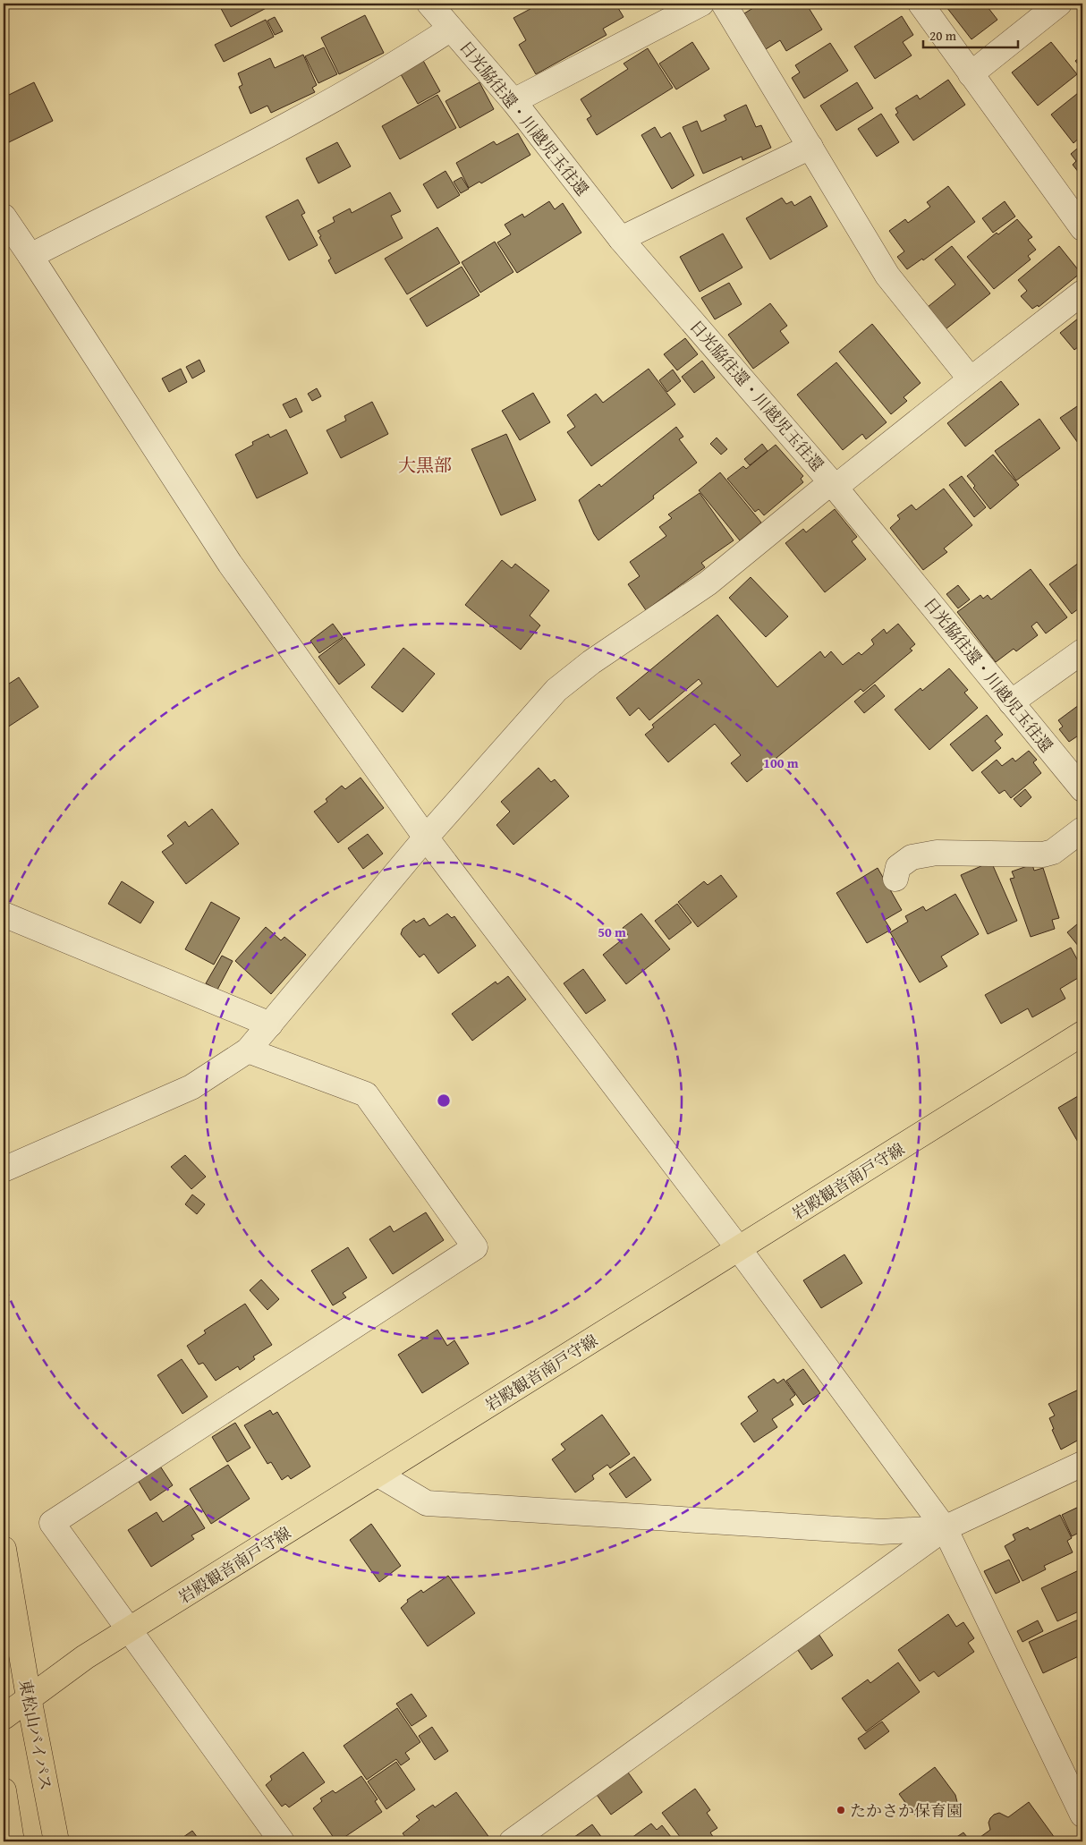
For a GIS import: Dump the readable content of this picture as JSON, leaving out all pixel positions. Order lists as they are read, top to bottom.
{
  "streets": {
    "main road": ["岩殿観音南戸守線", "東松山バイパス"],
    "street": ["日光脇往還・川越児玉往還"]
  },
  "crossings": [
    ["岩殿観音南戸守線", "東松山バイパス"]
  ],
  "districts": ["大黒部"],
  "places": ["たかさか保育園"],
  "scale_bar": "20 m",
  "rings": ["100 m", "50 m"]
}
